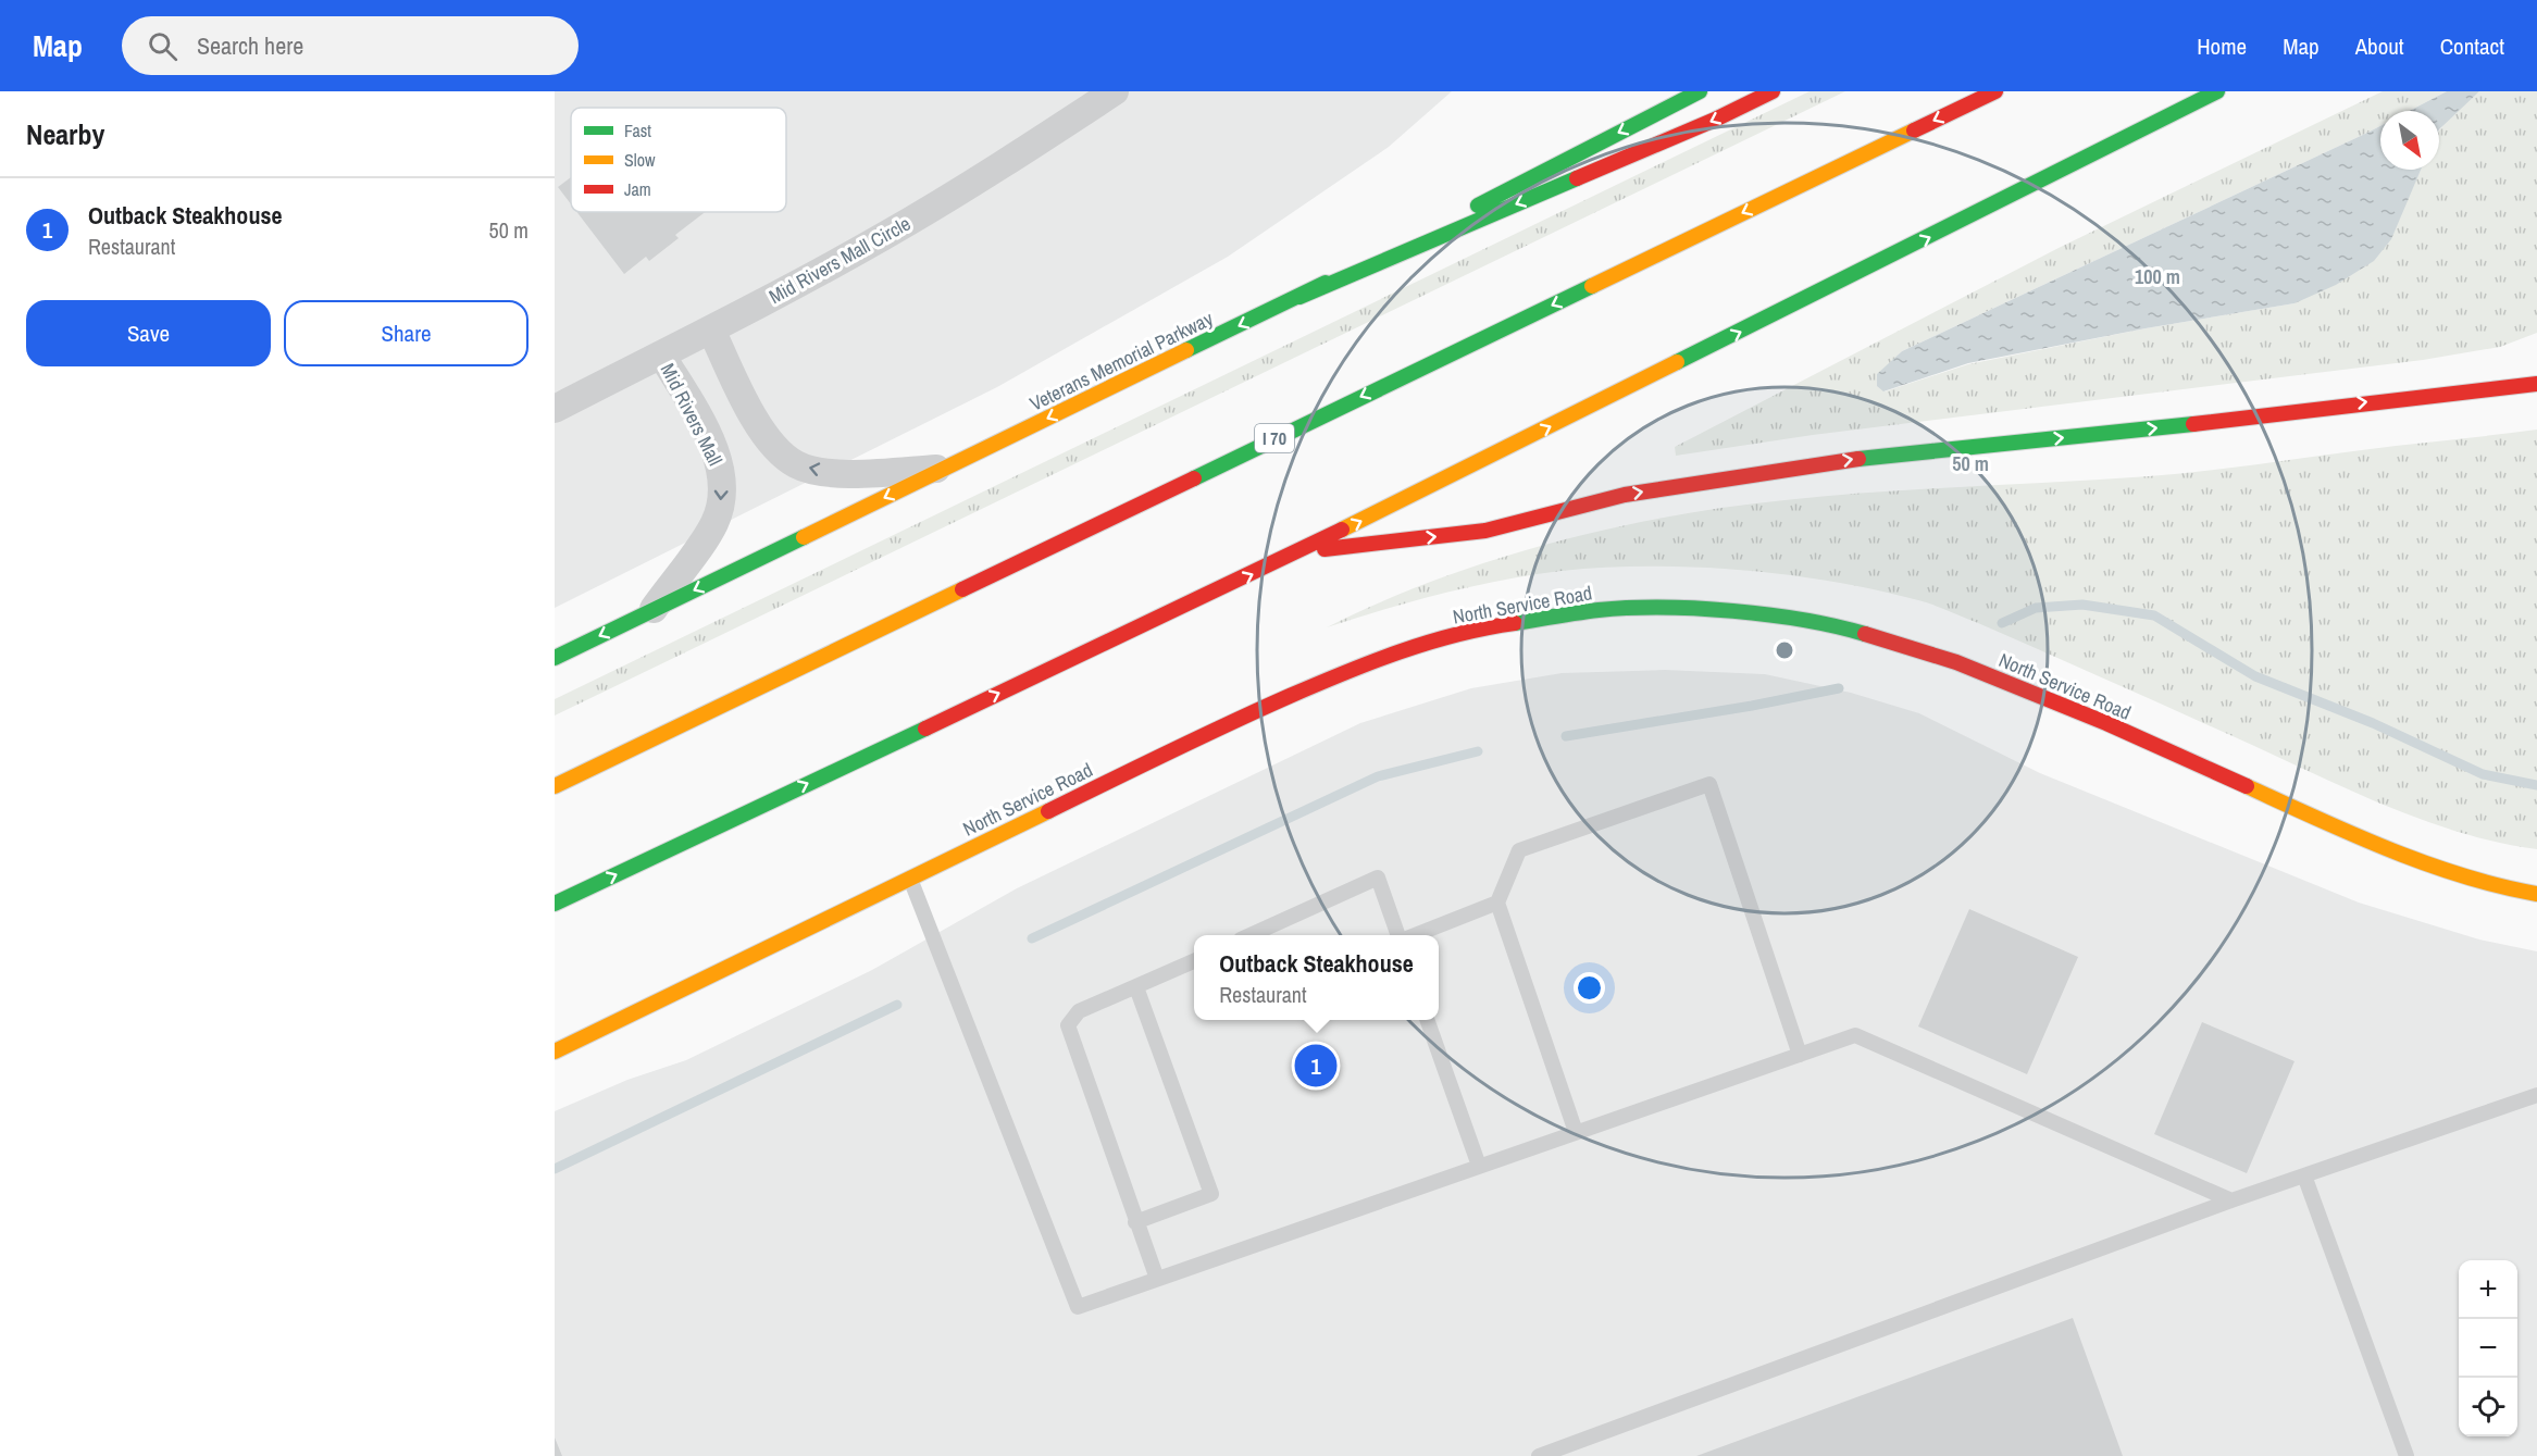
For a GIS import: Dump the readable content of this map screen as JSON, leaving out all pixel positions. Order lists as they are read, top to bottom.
{
  "streets": {
    "main road": ["Veterans Memorial Parkway", "I 70", "North Service Road"],
    "street": ["Mid Rivers Mall Circle", "Mid Rivers Mall"]
  },
  "crossings": [
    ["Mid Rivers Mall Circle", "Mid Rivers Mall"],
    ["Veterans Memorial Parkway", "Mid Rivers Mall"]
  ],
  "one_way": ["Mid Rivers Mall"],
  "legend": ["Fast", "Slow", "Jam"],
  "north": "bottom right",
  "page": {
    "header": "Map",
    "search": "Search here",
    "nav": [
      "Home",
      "Map",
      "About",
      "Contact"
    ],
    "heading": "Nearby",
    "list": [
      {
        "mark": "1",
        "name": "Outback Steakhouse",
        "note": "Restaurant",
        "value": "50 m"
      }
    ],
    "buttons": ["Save", "Share"],
    "popup": ["Outback Steakhouse", "Restaurant"],
    "pins": "1",
    "map_buttons": ["+", "−"]
  },
  "rings": ["100 m", "50 m"]
}
